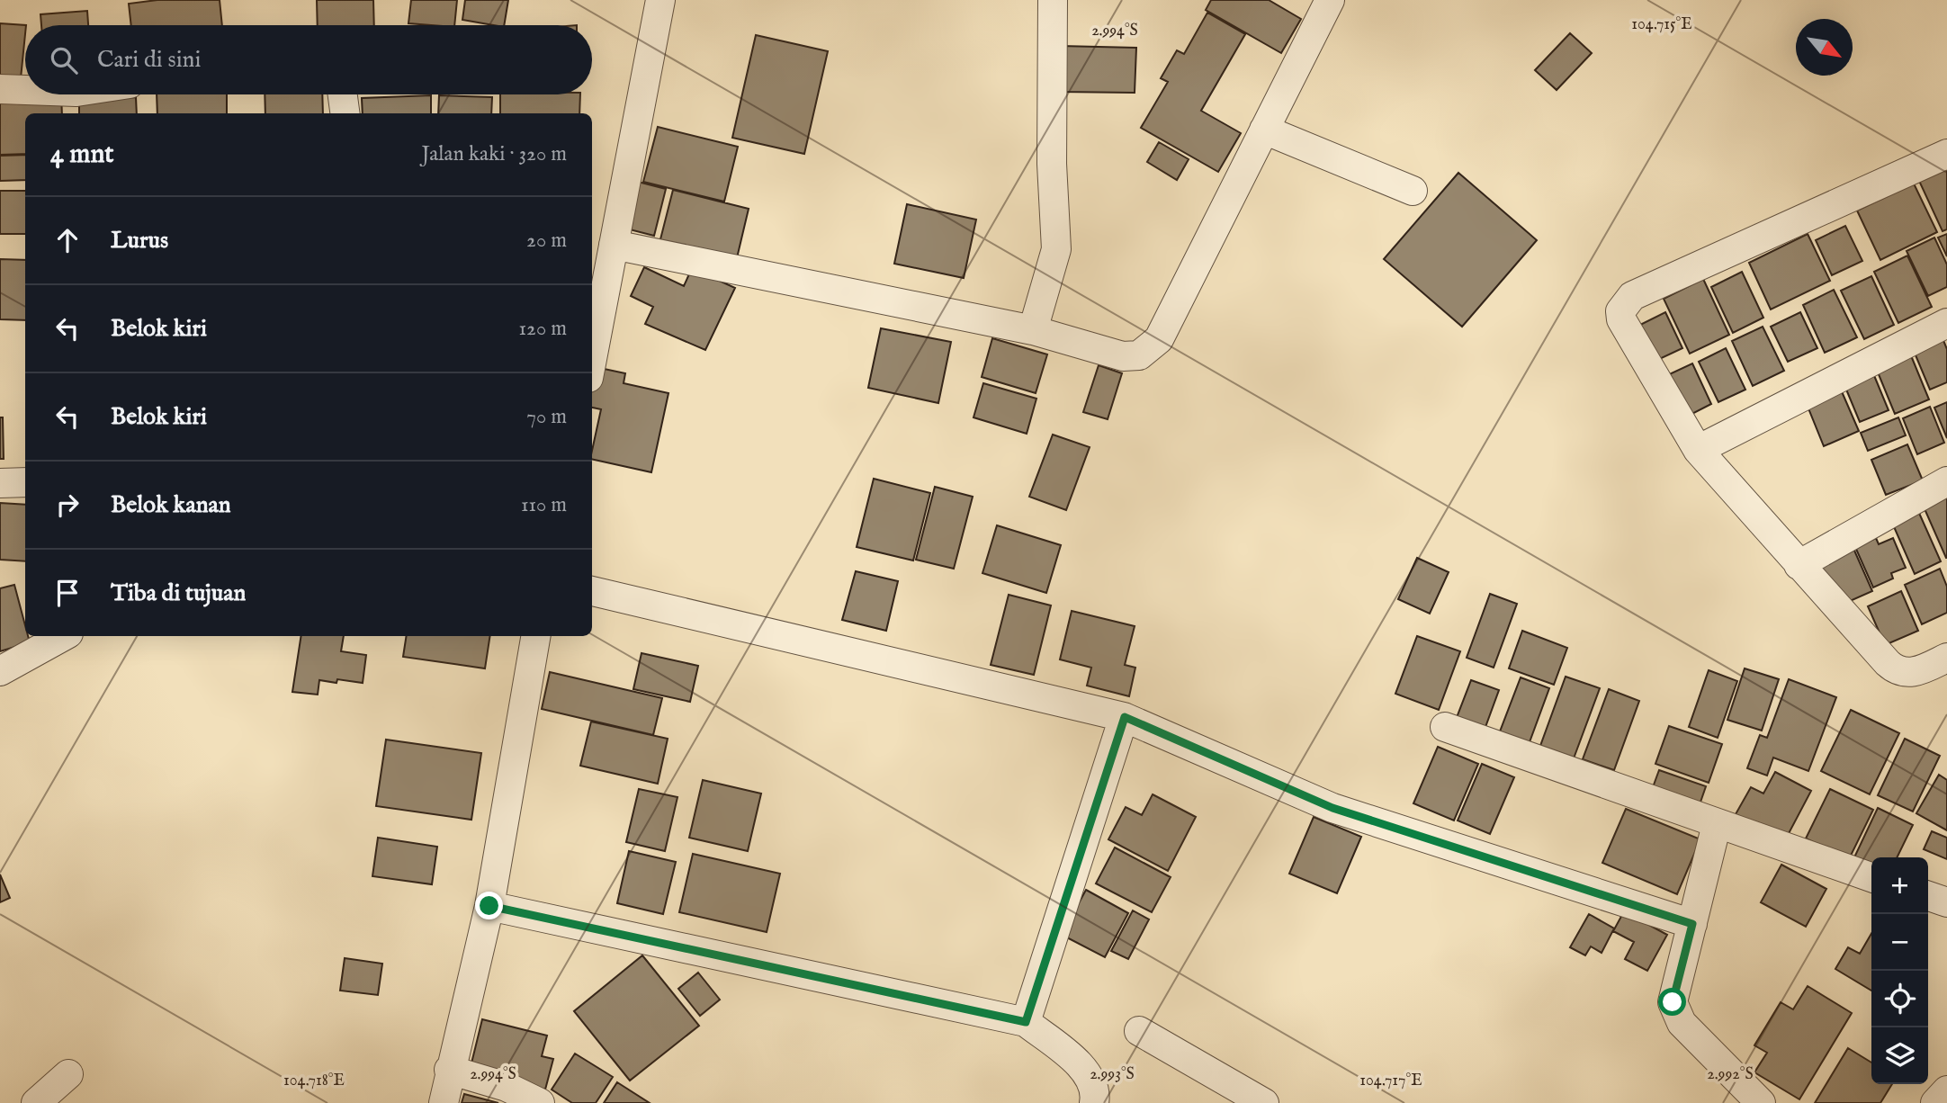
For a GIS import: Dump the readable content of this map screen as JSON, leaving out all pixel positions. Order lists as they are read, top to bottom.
{
  "north": "bottom right",
  "page": {
    "search": "Cari di sini",
    "heading": ["4 mnt", "Jalan kaki · 320 m"],
    "list": [
      ["Lurus", "20 m"],
      ["Belok kiri", "120 m"],
      ["Belok kiri", "70 m"],
      ["Belok kanan", "110 m"],
      "Tiba di tujuan"
    ],
    "map_buttons": ["+", "−"]
  },
  "coordinates": [
    "104.715°E",
    "2.994°S",
    "2.993°S",
    "2.992°S",
    "104.718°E",
    "104.717°E"
  ]
}
